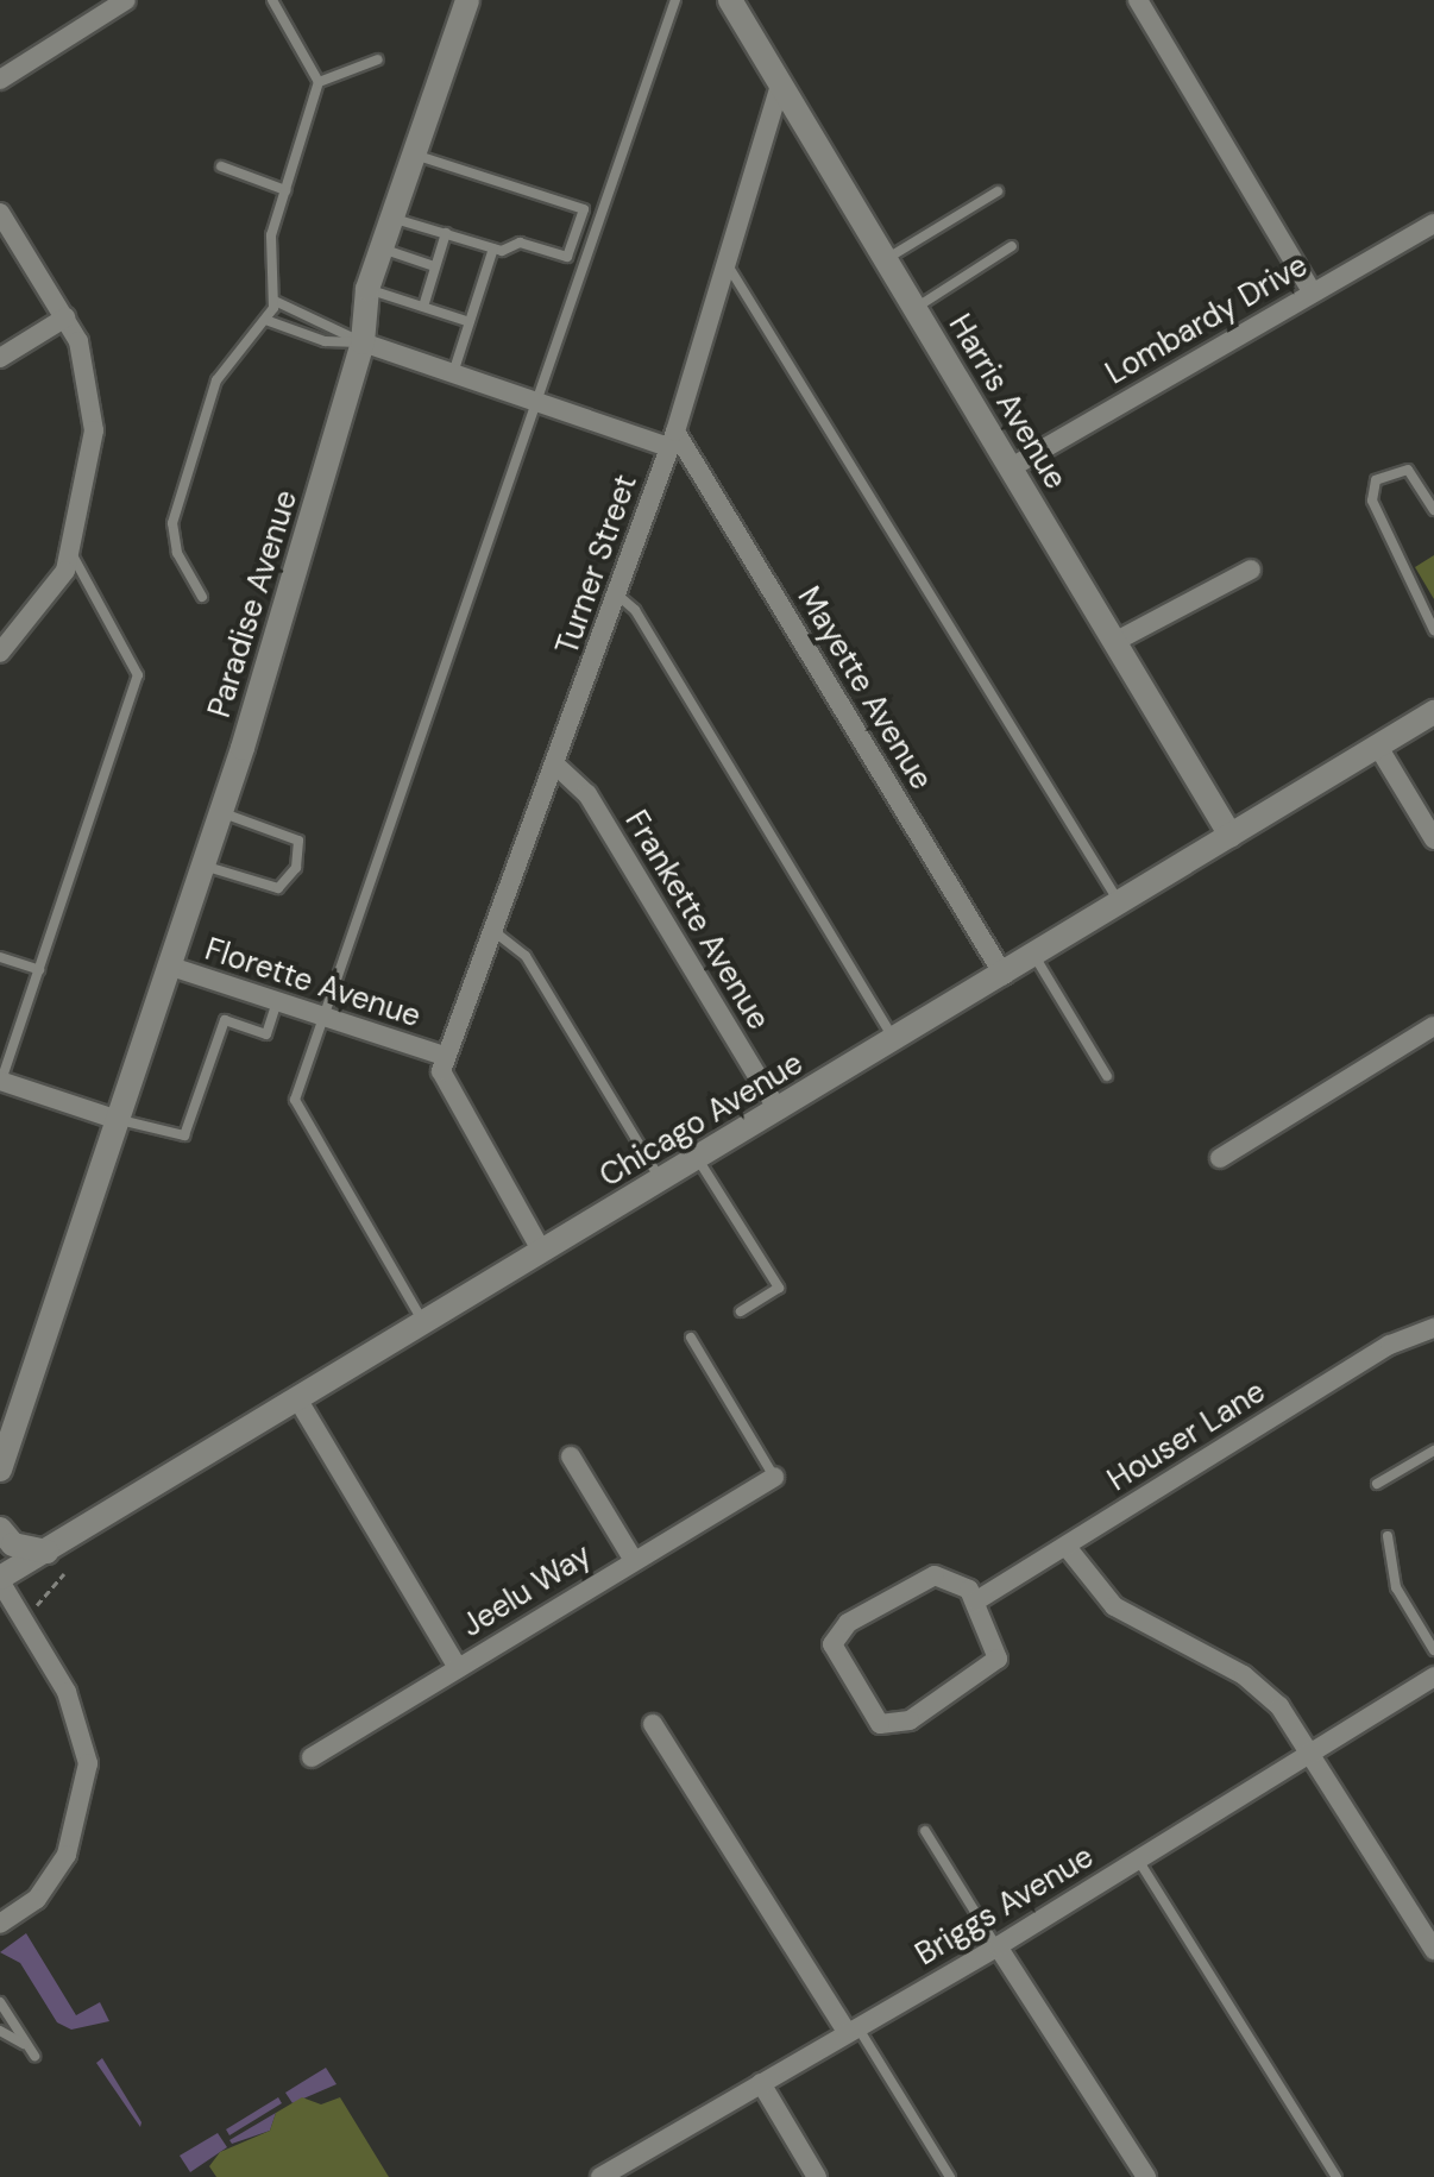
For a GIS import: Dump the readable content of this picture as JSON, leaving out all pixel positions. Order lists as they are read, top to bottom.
{
  "streets": {
    "street": [
      "Lombardy Drive",
      "Harris Avenue",
      "Turner Street",
      "Paradise Avenue",
      "Mayette Avenue",
      "Frankette Avenue",
      "Florette Avenue",
      "Chicago Avenue",
      "Houser Lane",
      "Jeelu Way",
      "Briggs Avenue"
    ]
  },
  "crossings": [
    ["Lombardy Drive", "Harris Avenue"],
    ["Harris Avenue", "Turner Street"],
    ["Harris Avenue", "Chicago Avenue"],
    ["Turner Street", "Mayette Avenue"],
    ["Turner Street", "Frankette Avenue"],
    ["Turner Street", "Florette Avenue"],
    ["Paradise Avenue", "Florette Avenue"],
    ["Mayette Avenue", "Chicago Avenue"],
    ["Frankette Avenue", "Chicago Avenue"],
    ["Florette Avenue", "Chicago Avenue"]
  ]
}
